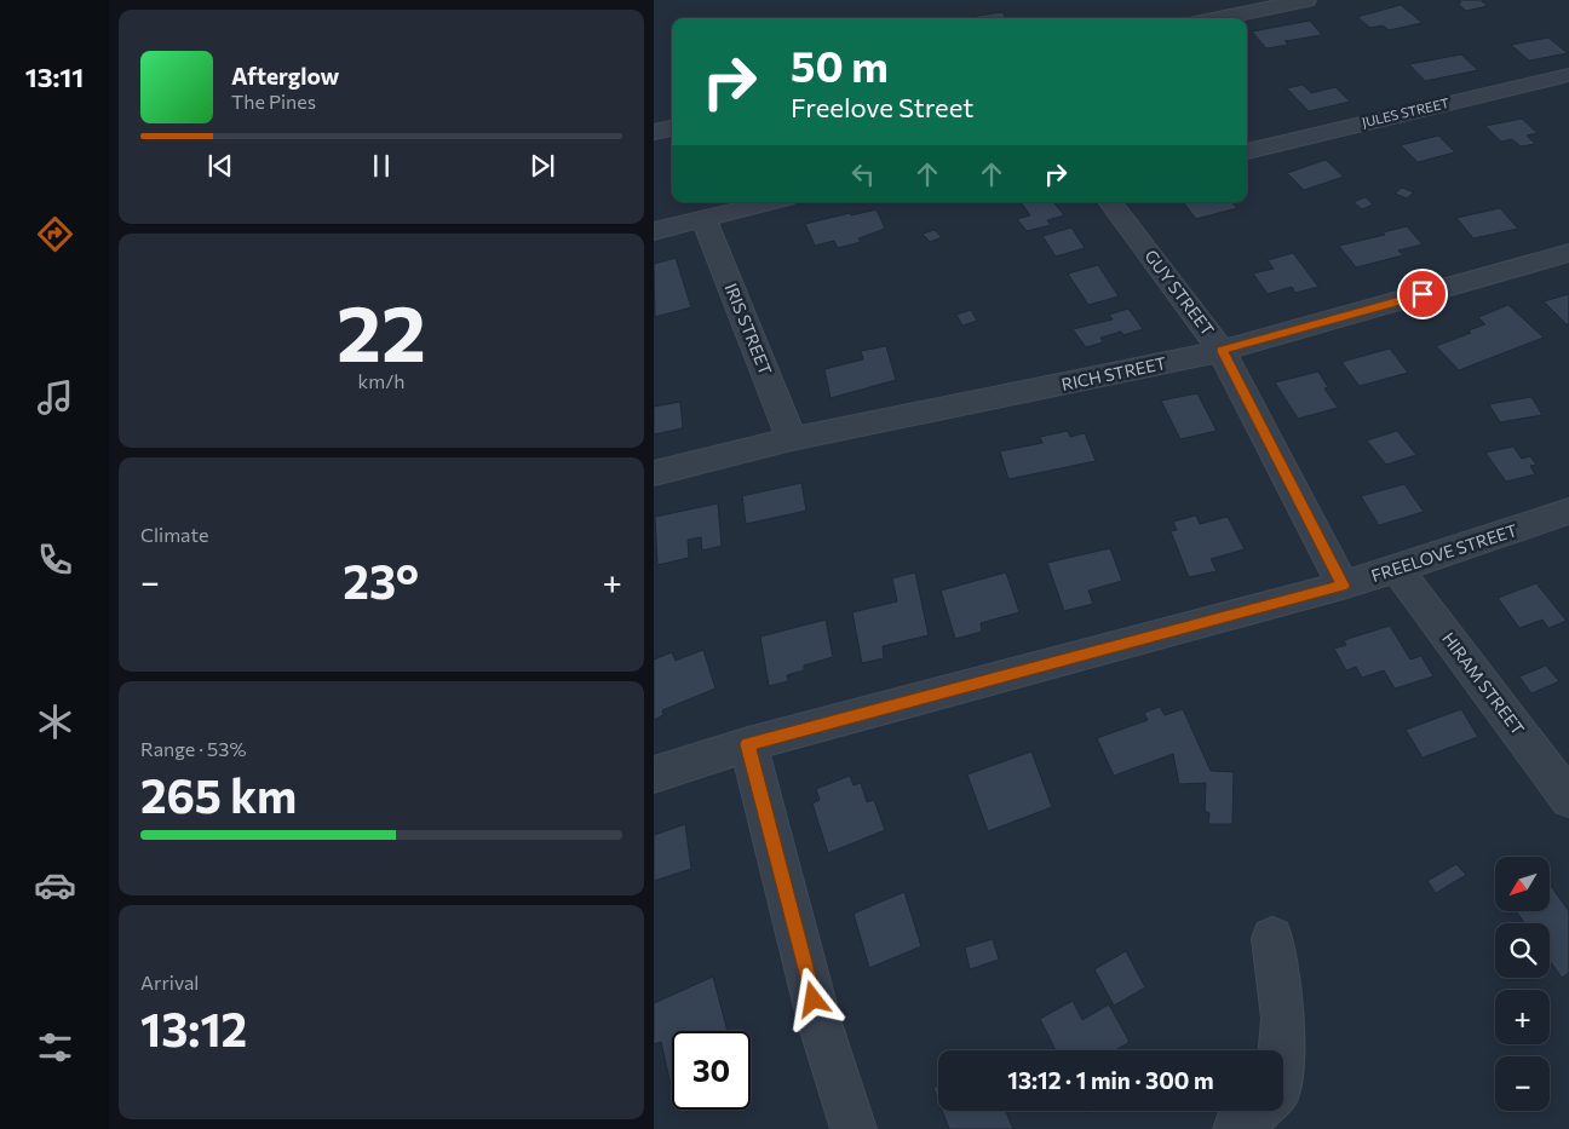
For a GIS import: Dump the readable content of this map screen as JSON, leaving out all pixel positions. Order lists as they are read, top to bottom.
{
  "streets": {
    "street": [
      "JULES STREET",
      "GUY STREET",
      "IRIS STREET",
      "RICH STREET",
      "FREELOVE STREET",
      "HIRAM STREET"
    ]
  },
  "crossings": [
    ["GUY STREET", "RICH STREET"],
    ["GUY STREET", "FREELOVE STREET"],
    ["IRIS STREET", "RICH STREET"],
    ["FREELOVE STREET", "HIRAM STREET"]
  ],
  "north": "bottom left",
  "page": {
    "tabs": "13:11",
    "turn": ["50 m", "Freelove Street"],
    "song": ["Afterglow", "The Pines"],
    "tile": [
      ["22", "km/h"],
      "Climate",
      ["Range · 53%", "265 km"],
      ["Arrival", "13:12"]
    ],
    "heat": ["−", "23°", "+"],
    "map_buttons": ["+", "−"],
    "limit": "30",
    "trip": "13:12 · 1 min · 300 m"
  }
}
